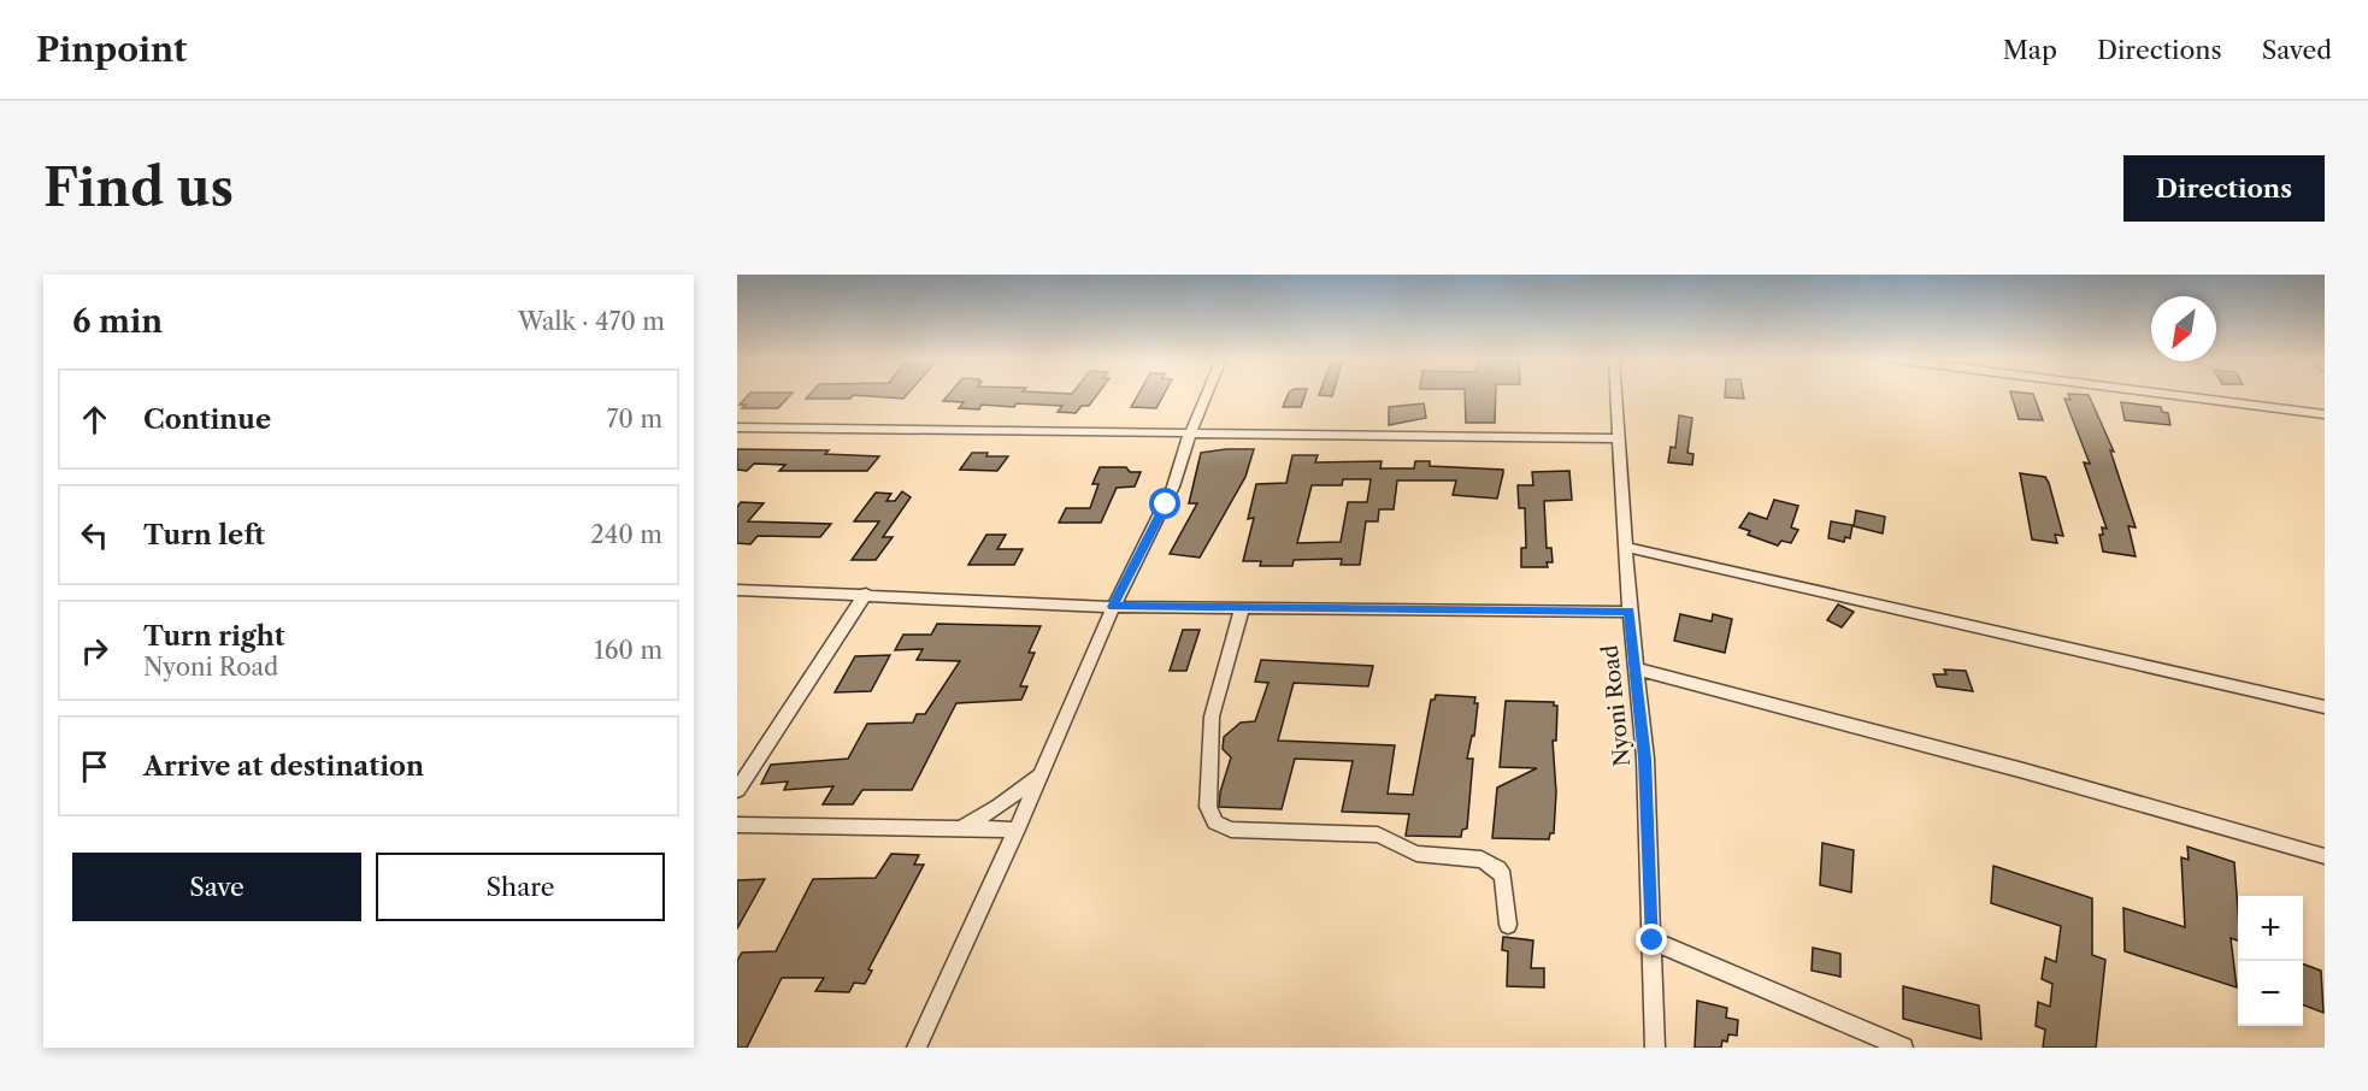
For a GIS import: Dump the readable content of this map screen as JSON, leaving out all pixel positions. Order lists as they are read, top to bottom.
{
  "streets": {
    "street": ["Nyoni Road"]
  },
  "north": "bottom left",
  "page": {
    "header": "Pinpoint",
    "nav": ["Map", "Directions", "Saved"],
    "buttons": [
      "Directions",
      ["Save", "Share"]
    ],
    "title": "Find us",
    "heading": ["6 min", "Walk · 470 m"],
    "list": [
      ["Continue", "70 m"],
      ["Turn left", "240 m"],
      ["Turn right", "Nyoni Road", "160 m"],
      "Arrive at destination"
    ],
    "map_buttons": ["+", "−"]
  }
}
